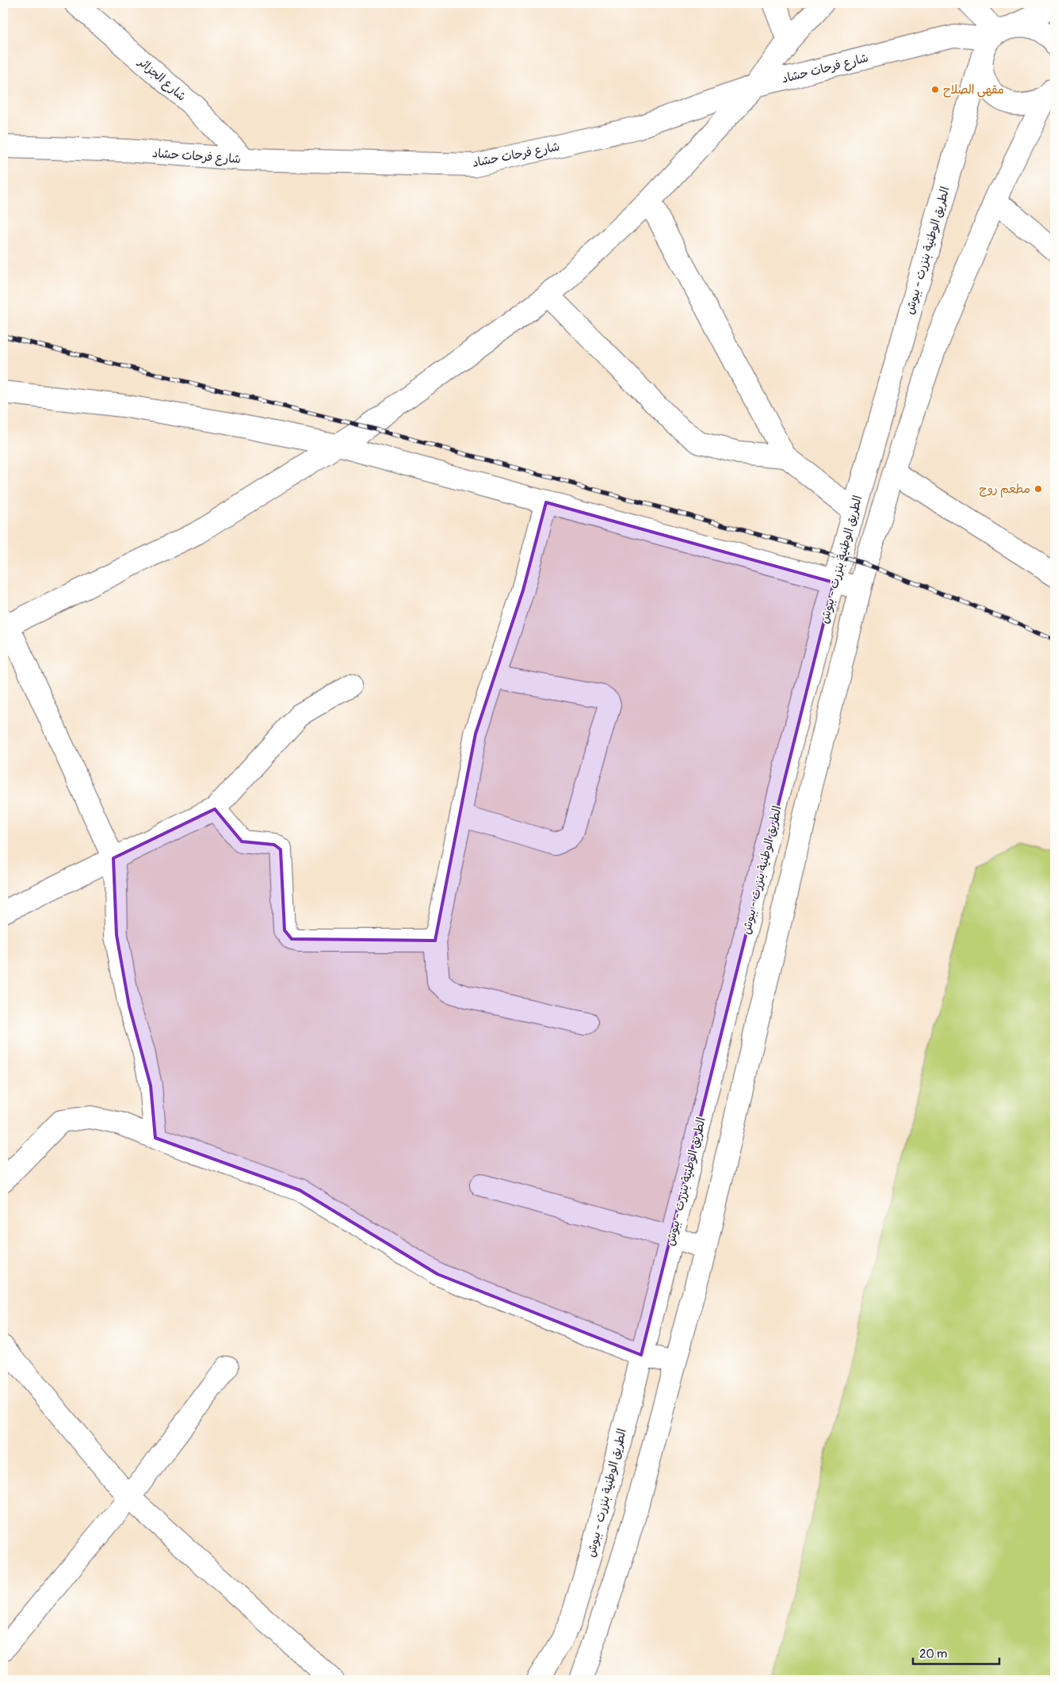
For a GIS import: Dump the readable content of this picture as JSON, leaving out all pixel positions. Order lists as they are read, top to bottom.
{
  "streets": {
    "street": ["شارع فرحات حشاد", "شارع الجزائر", "الطريق الوطنية بنزرت - ببوش"]
  },
  "crossings": [
    ["شارع فرحات حشاد", "شارع الجزائر"],
    ["شارع فرحات حشاد", "الطريق الوطنية بنزرت - ببوش"]
  ],
  "places": ["مقهى الصلاح", "مطعم روج"],
  "scale_bar": "20 m"
}
